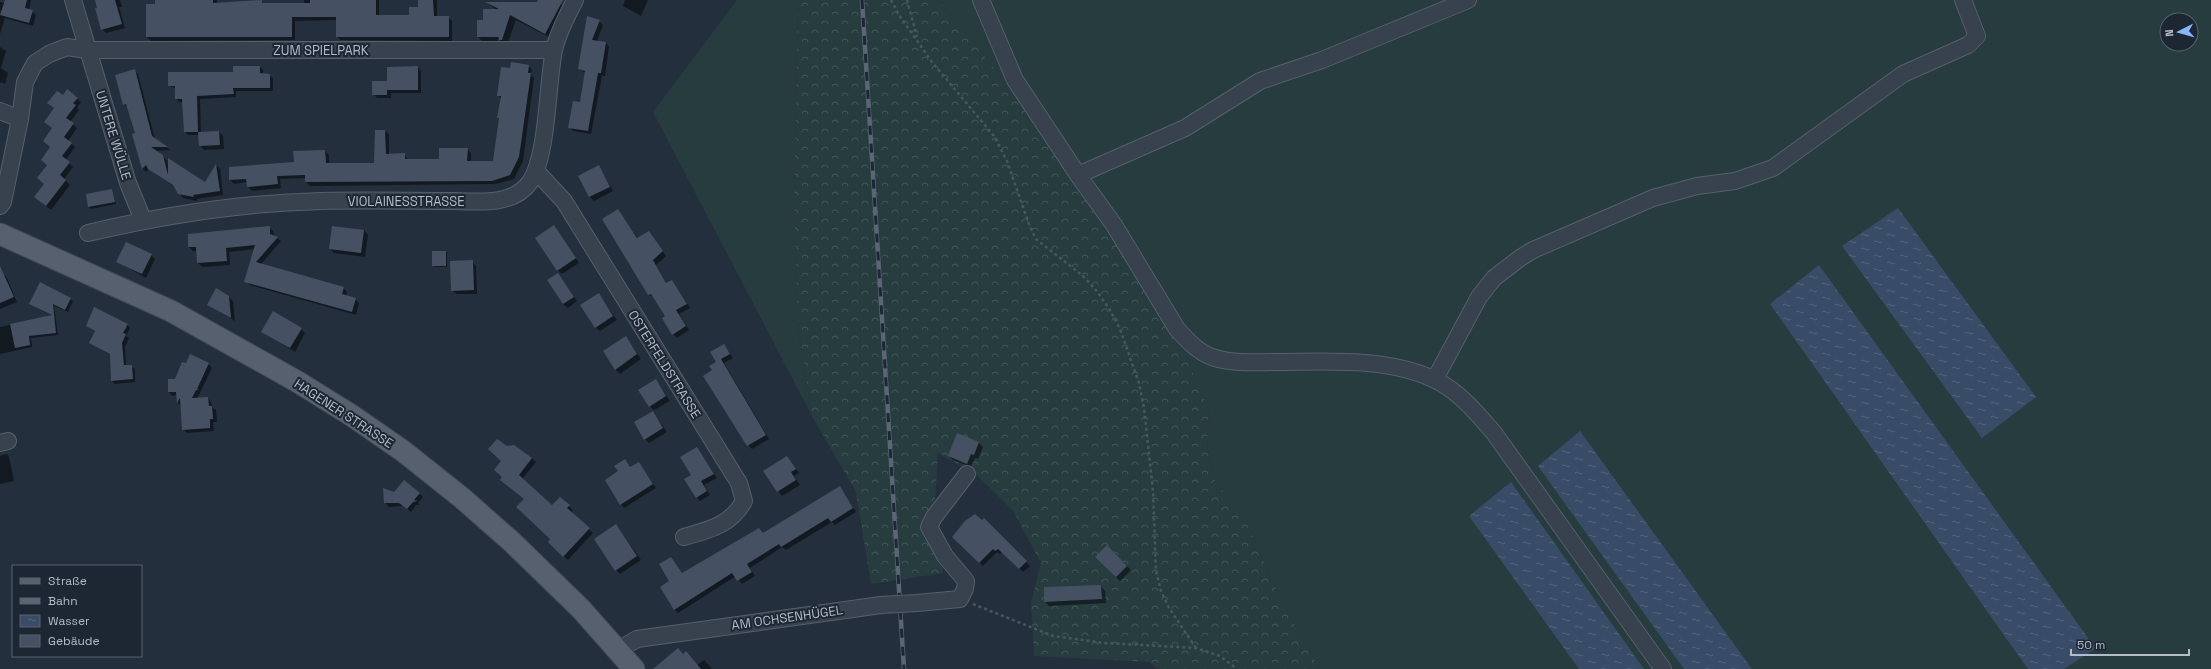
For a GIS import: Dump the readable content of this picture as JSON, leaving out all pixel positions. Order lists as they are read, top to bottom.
{
  "streets": {
    "main road": ["HAGENER STRASSE"],
    "street": [
      "ZUM SPIELPARK",
      "UNTERE WÜLLE",
      "VIOLAINESSTRASSE",
      "OSTERFELDSTRASSE",
      "AM OCHSENHÜGEL"
    ]
  },
  "crossings": [
    ["ZUM SPIELPARK", "UNTERE WÜLLE"],
    ["ZUM SPIELPARK", "VIOLAINESSTRASSE"],
    ["UNTERE WÜLLE", "VIOLAINESSTRASSE"],
    ["VIOLAINESSTRASSE", "OSTERFELDSTRASSE"],
    ["HAGENER STRASSE", "AM OCHSENHÜGEL"]
  ],
  "legend": [
    "Straße",
    "Bahn",
    "Wasser",
    "Gebäude"
  ],
  "scale_bar": "50 m",
  "north": "left"
}
